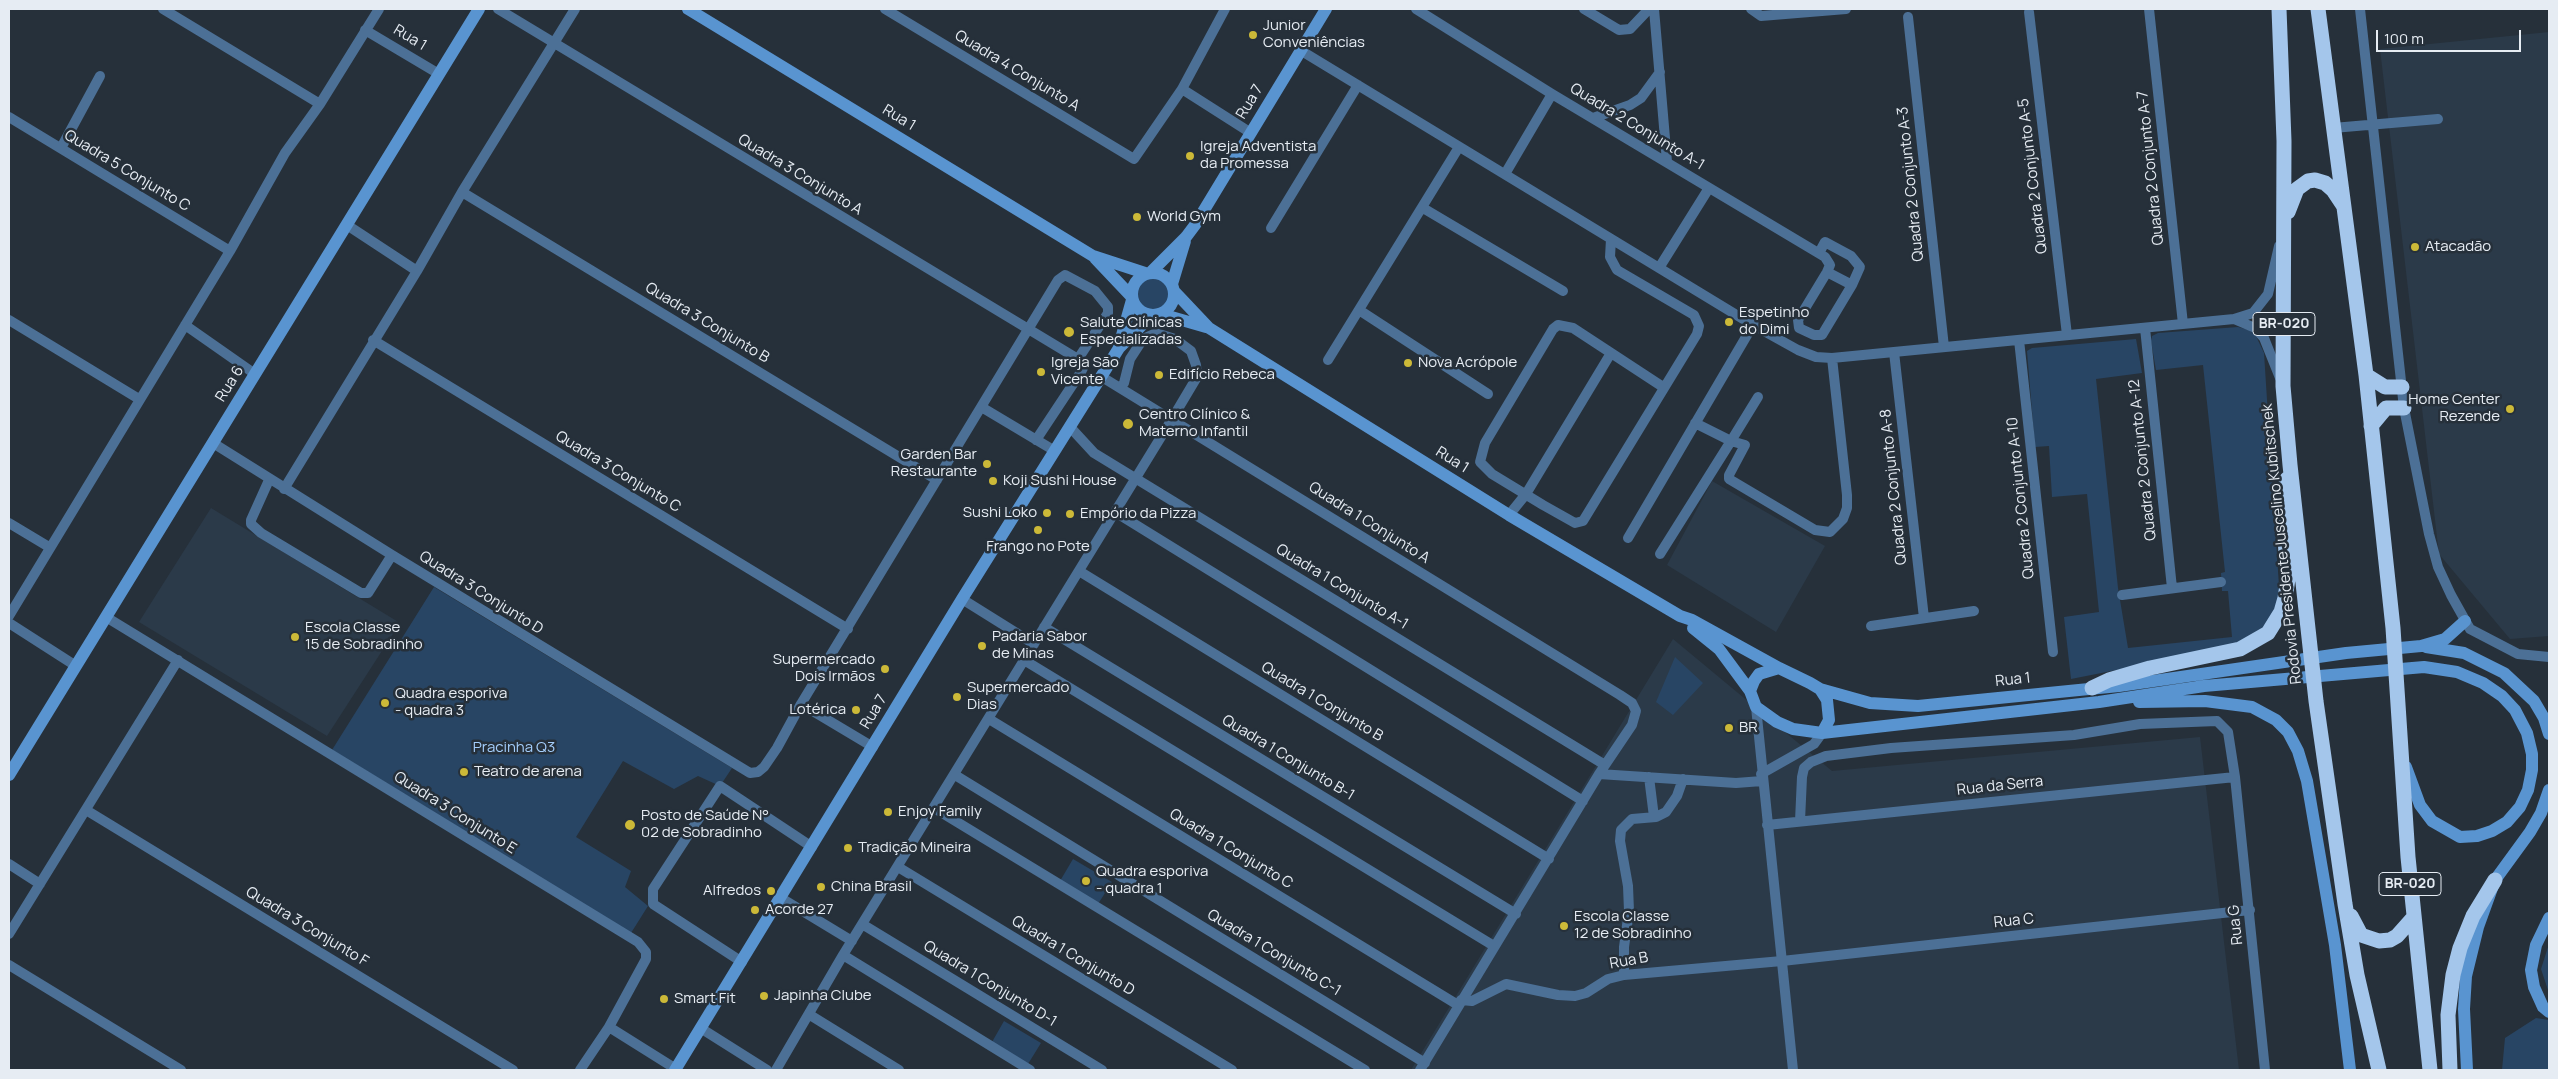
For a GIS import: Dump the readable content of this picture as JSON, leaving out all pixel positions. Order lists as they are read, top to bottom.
{
  "streets": {
    "highway": ["BR-020", "Rodovia Presidente Juscelino Kubitschek"],
    "main road": ["Rua 1", "Rua 7", "Rua 6"],
    "street": [
      "Quadra 4 Conjunto A",
      "Quadra 2 Conjunto A-1",
      "Quadra 2 Conjunto A-7",
      "Quadra 5 Conjunto C",
      "Quadra 3 Conjunto A",
      "Quadra 2 Conjunto A-5",
      "Quadra 2 Conjunto A-3",
      "Quadra 3 Conjunto B",
      "Quadra 2 Conjunto A-12",
      "Quadra 3 Conjunto C",
      "Quadra 2 Conjunto A-8",
      "Quadra 2 Conjunto A-10",
      "Quadra 1 Conjunto A",
      "Quadra 1 Conjunto A-1",
      "Quadra 3 Conjunto D",
      "Quadra 1 Conjunto B",
      "Quadra 1 Conjunto B-1",
      "Rua da Serra",
      "Quadra 3 Conjunto E",
      "Quadra 1 Conjunto C",
      "Rua C",
      "Rua G",
      "Quadra 3 Conjunto F",
      "Quadra 1 Conjunto C-1",
      "Quadra 1 Conjunto D",
      "Rua B",
      "Quadra 1 Conjunto D-1"
    ]
  },
  "crossings": [
    ["Rua 1", "Rua 7"],
    ["Rua 1", "Rua 6"],
    ["Rua 7", "Quadra 1 Conjunto A"],
    ["Rua 7", "Quadra 1 Conjunto A-1"],
    ["Quadra 3 Conjunto A", "Quadra 3 Conjunto D"],
    ["Quadra 3 Conjunto B", "Quadra 3 Conjunto D"],
    ["Rua 6", "Quadra 3 Conjunto D"],
    ["Rua 6", "Quadra 3 Conjunto E"],
    ["Quadra 3 Conjunto C", "Quadra 3 Conjunto D"],
    ["Quadra 1 Conjunto A", "Quadra 1 Conjunto A-1"],
    ["Quadra 1 Conjunto A", "Quadra 1 Conjunto B"],
    ["Quadra 1 Conjunto A", "Quadra 1 Conjunto B-1"],
    ["Quadra 1 Conjunto A", "Quadra 1 Conjunto C"],
    ["Quadra 1 Conjunto A", "Quadra 1 Conjunto C-1"],
    ["Quadra 1 Conjunto A", "Rua B"],
    ["Rua da Serra", "Rua G"],
    ["Quadra 1 Conjunto C", "Rua B"],
    ["Rua C", "Rua G"],
    ["Rua C", "Rua B"]
  ],
  "parks": ["Pracinha Q3"],
  "places": [
    "Junior Conveniências",
    "Igreja Adventista da Promessa",
    "World Gym",
    "Atacadão",
    "Espetinho do Dimi",
    "Salute Clínicas Especializadas",
    "Nova Acrópole",
    "Igreja São Vicente",
    "Edifício Rebeca",
    "Home Center Rezende",
    "Centro Clínico & Materno Infantil",
    "Garden Bar Restaurante",
    "Koji Sushi House",
    "Sushi Loko",
    "Empório da Pizza",
    "Frango no Pote",
    "Escola Classe 15 de Sobradinho",
    "Padaria Sabor de Minas",
    "Supermercado Dois Irmãos",
    "Supermercado Dias",
    "Quadra esporiva - quadra 3",
    "Lotérica",
    "BR",
    "Teatro de arena",
    "Enjoy Family",
    "Posto de Saúde N° 02 de Sobradinho",
    "Tradição Mineira",
    "Quadra esporiva - quadra 1",
    "China Brasil",
    "Alfredos",
    "Acorde 27",
    "Escola Classe 12 de Sobradinho",
    "Japinha Clube",
    "Smart Fit"
  ],
  "scale_bar": "100 m"
}
